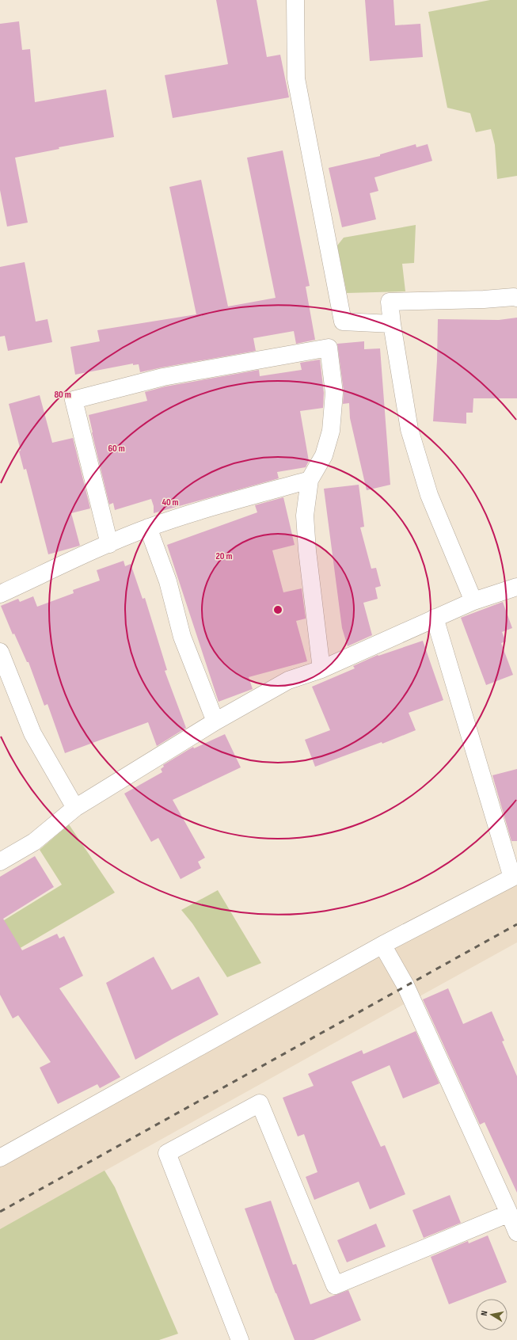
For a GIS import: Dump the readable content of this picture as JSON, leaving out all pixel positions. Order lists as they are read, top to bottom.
{
  "north": "left",
  "rings": [
    "80 m",
    "60 m",
    "40 m",
    "20 m"
  ]
}
